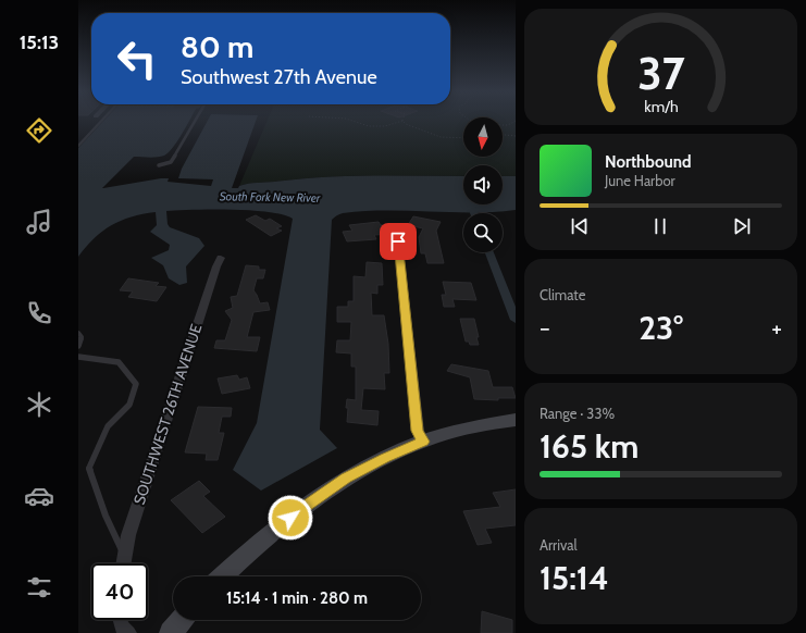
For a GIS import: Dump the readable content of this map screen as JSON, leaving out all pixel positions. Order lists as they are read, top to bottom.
{
  "streets": {
    "street": ["SOUTHWEST 26TH AVENUE"]
  },
  "water": ["South Fork New River"],
  "north": "bottom",
  "page": {
    "tabs": "15:13",
    "turn": ["80 m", "Southwest 27th Avenue"],
    "song": ["Northbound", "June Harbor"],
    "tile": [
      "Climate",
      ["Range · 33%", "165 km"],
      ["Arrival", "15:14"]
    ],
    "heat": ["−", "23°", "+"],
    "limit": "40",
    "trip": "15:14 · 1 min · 280 m",
    "gauge": ["37", "km/h"]
  }
}
